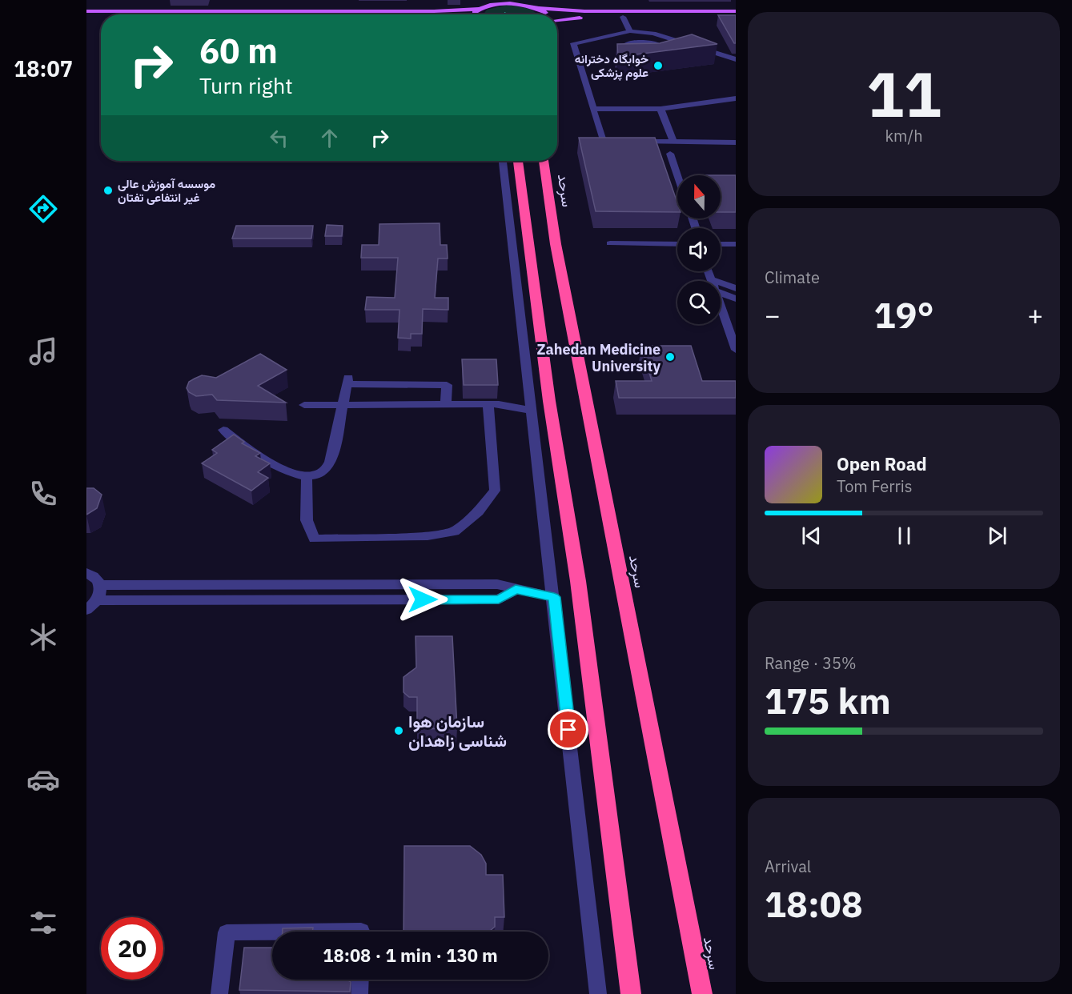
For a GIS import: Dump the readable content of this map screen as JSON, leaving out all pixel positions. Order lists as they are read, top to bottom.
{
  "streets": {
    "highway": ["سرحد"]
  },
  "places": [
    "خوابگاه دخترانه علوم پزشکی",
    "موسسه آموزش عالی غیر انتفاعی تفتان",
    "Zahedan Medicine University",
    "سازمان هوا شناسی زاهدان"
  ],
  "north": "top",
  "page": {
    "tabs": "18:07",
    "tile": [
      ["11", "km/h"],
      "Climate",
      ["Range · 35%", "175 km"],
      ["Arrival", "18:08"]
    ],
    "turn": ["60 m", "Turn right"],
    "heat": ["−", "19°", "+"],
    "song": ["Open Road", "Tom Ferris"],
    "limit": "20",
    "trip": "18:08 · 1 min · 130 m"
  }
}
